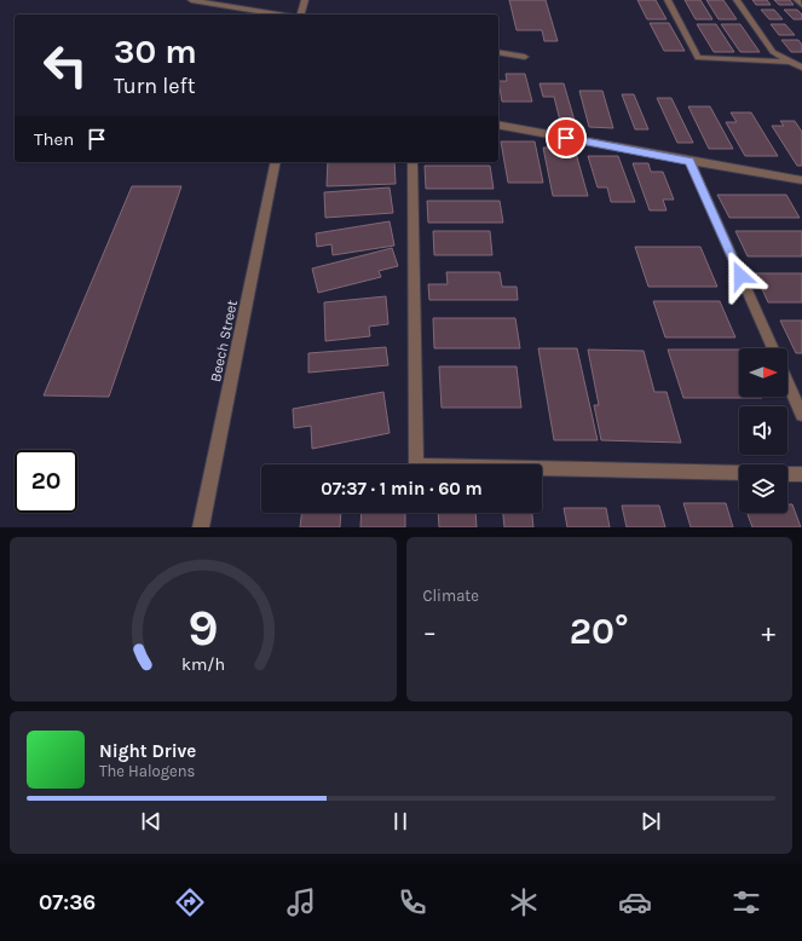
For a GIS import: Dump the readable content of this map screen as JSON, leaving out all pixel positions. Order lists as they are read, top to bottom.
{
  "streets": {
    "street": ["Beech Street"]
  },
  "north": "right",
  "page": {
    "turn": ["30 m", "Turn left"],
    "then": "Then",
    "limit": "20",
    "trip": "07:37 · 1 min · 60 m",
    "tile": "Climate",
    "heat": ["−", "20°", "+"],
    "song": ["Night Drive", "The Halogens"],
    "tabs": "07:36",
    "gauge": ["9", "km/h"]
  }
}
